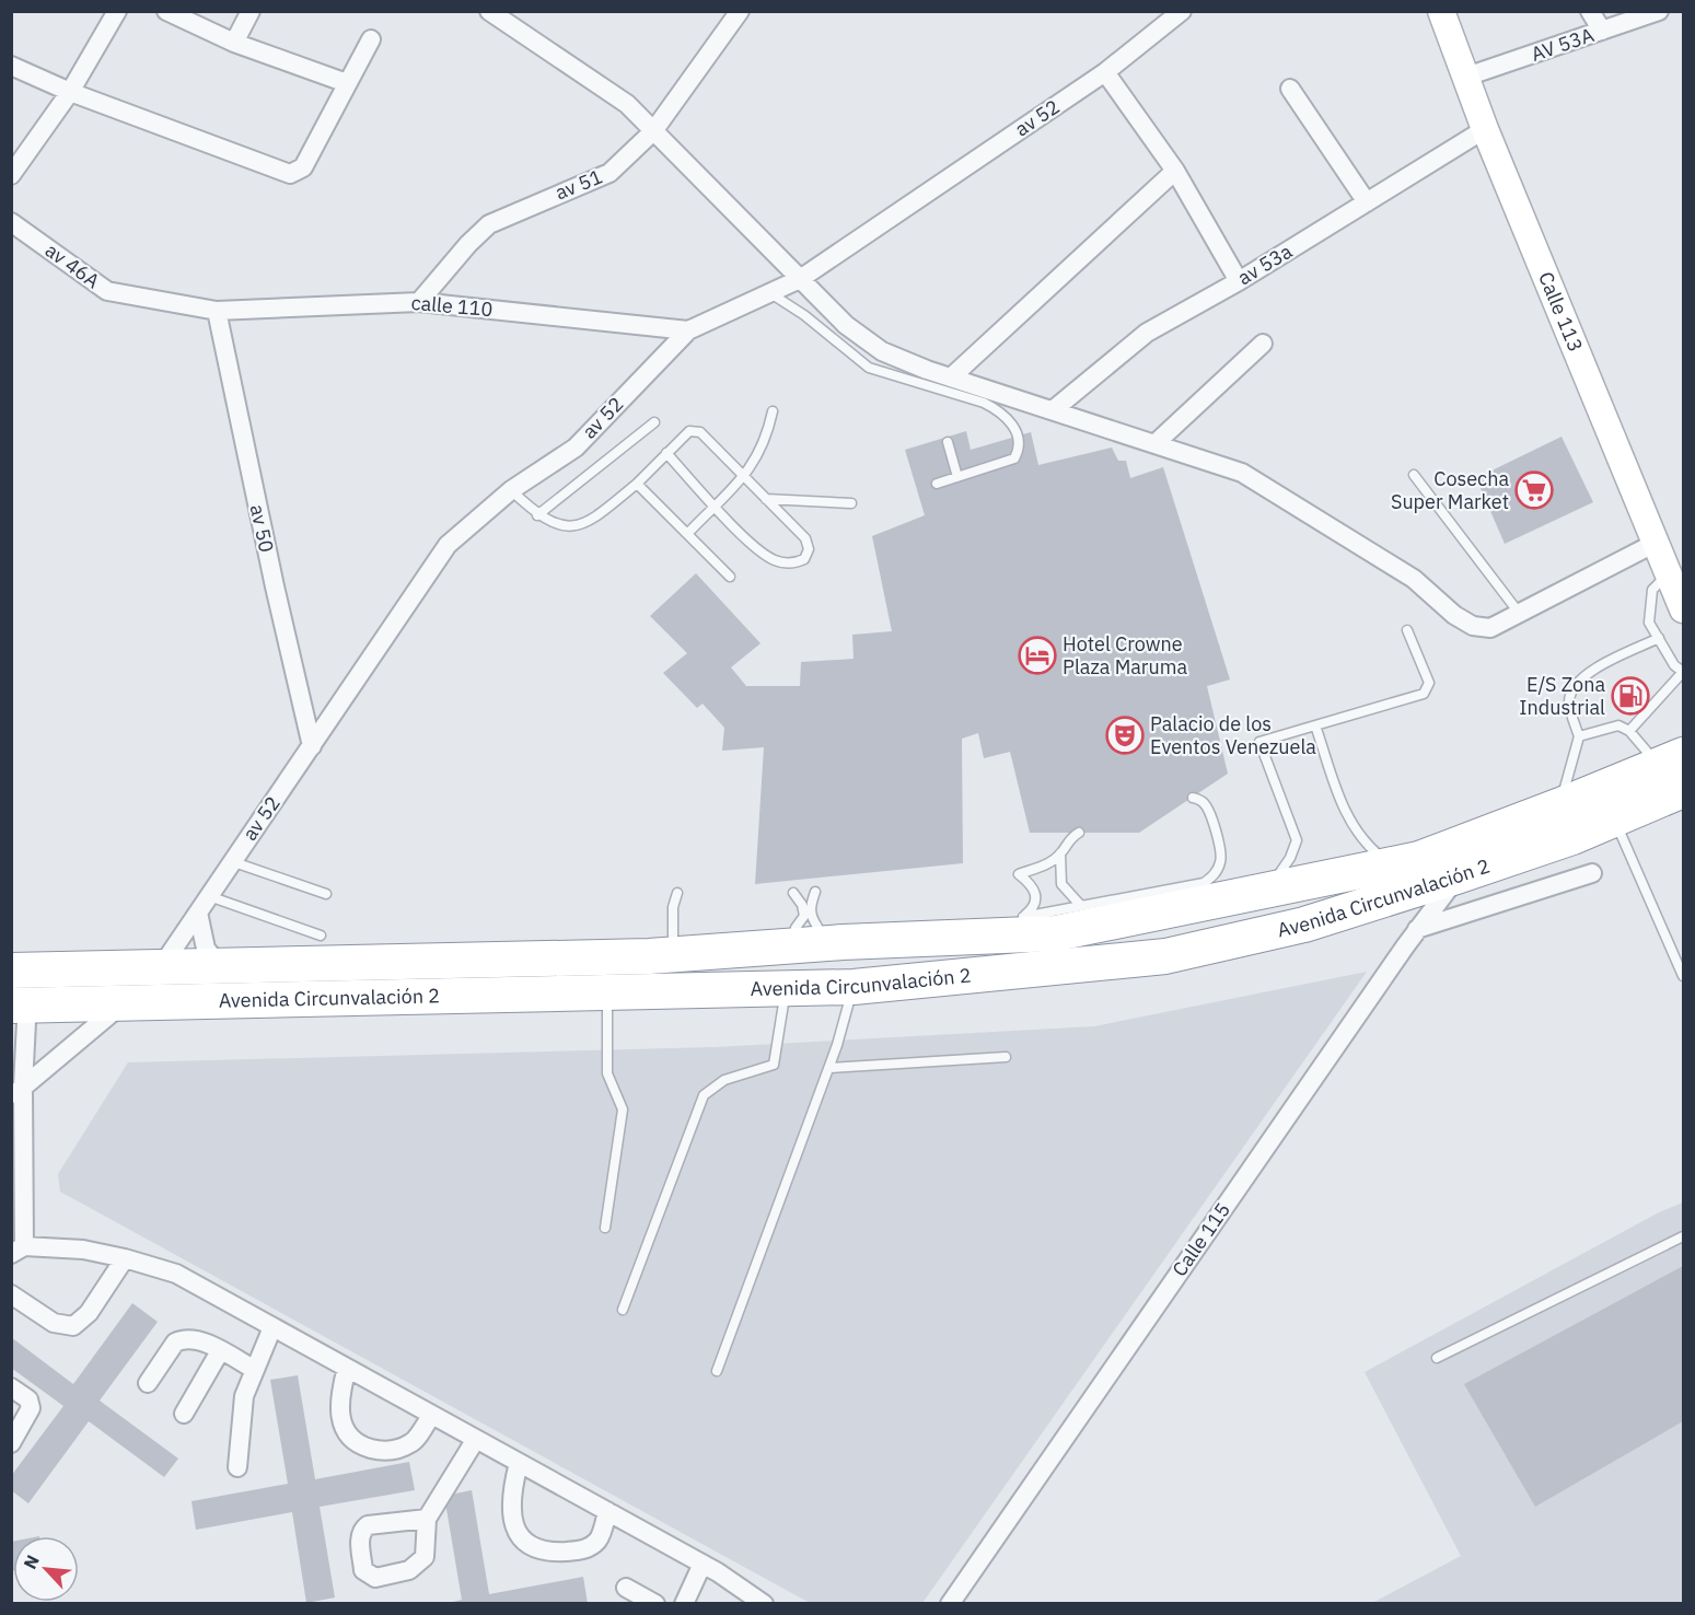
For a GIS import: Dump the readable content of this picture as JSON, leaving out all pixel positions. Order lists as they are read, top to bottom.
{
  "streets": {
    "highway": ["Avenida Circunvalación 2"],
    "street": [
      "AV 53A",
      "av 52",
      "av 51",
      "av 53a",
      "av 46A",
      "calle 110",
      "Calle 113",
      "av 50",
      "Calle 115"
    ]
  },
  "crossings": [
    ["AV 53A", "Calle 113"],
    ["av 52", "calle 110"],
    ["av 52", "av 50"],
    ["av 52", "Avenida Circunvalación 2"],
    ["av 51", "calle 110"],
    ["av 53a", "Calle 113"],
    ["av 46A", "calle 110"],
    ["av 46A", "av 50"],
    ["calle 110", "av 50"],
    ["Avenida Circunvalación 2", "Calle 115"]
  ],
  "places": {
    "supermarket": ["Cosecha Super Market"],
    "hotel": ["Hotel Crowne Plaza Maruma"],
    "fuel station": ["E/S Zona Industrial"],
    "theatre": ["Palacio de los Eventos Venezuela"]
  },
  "north": "top left"
}
